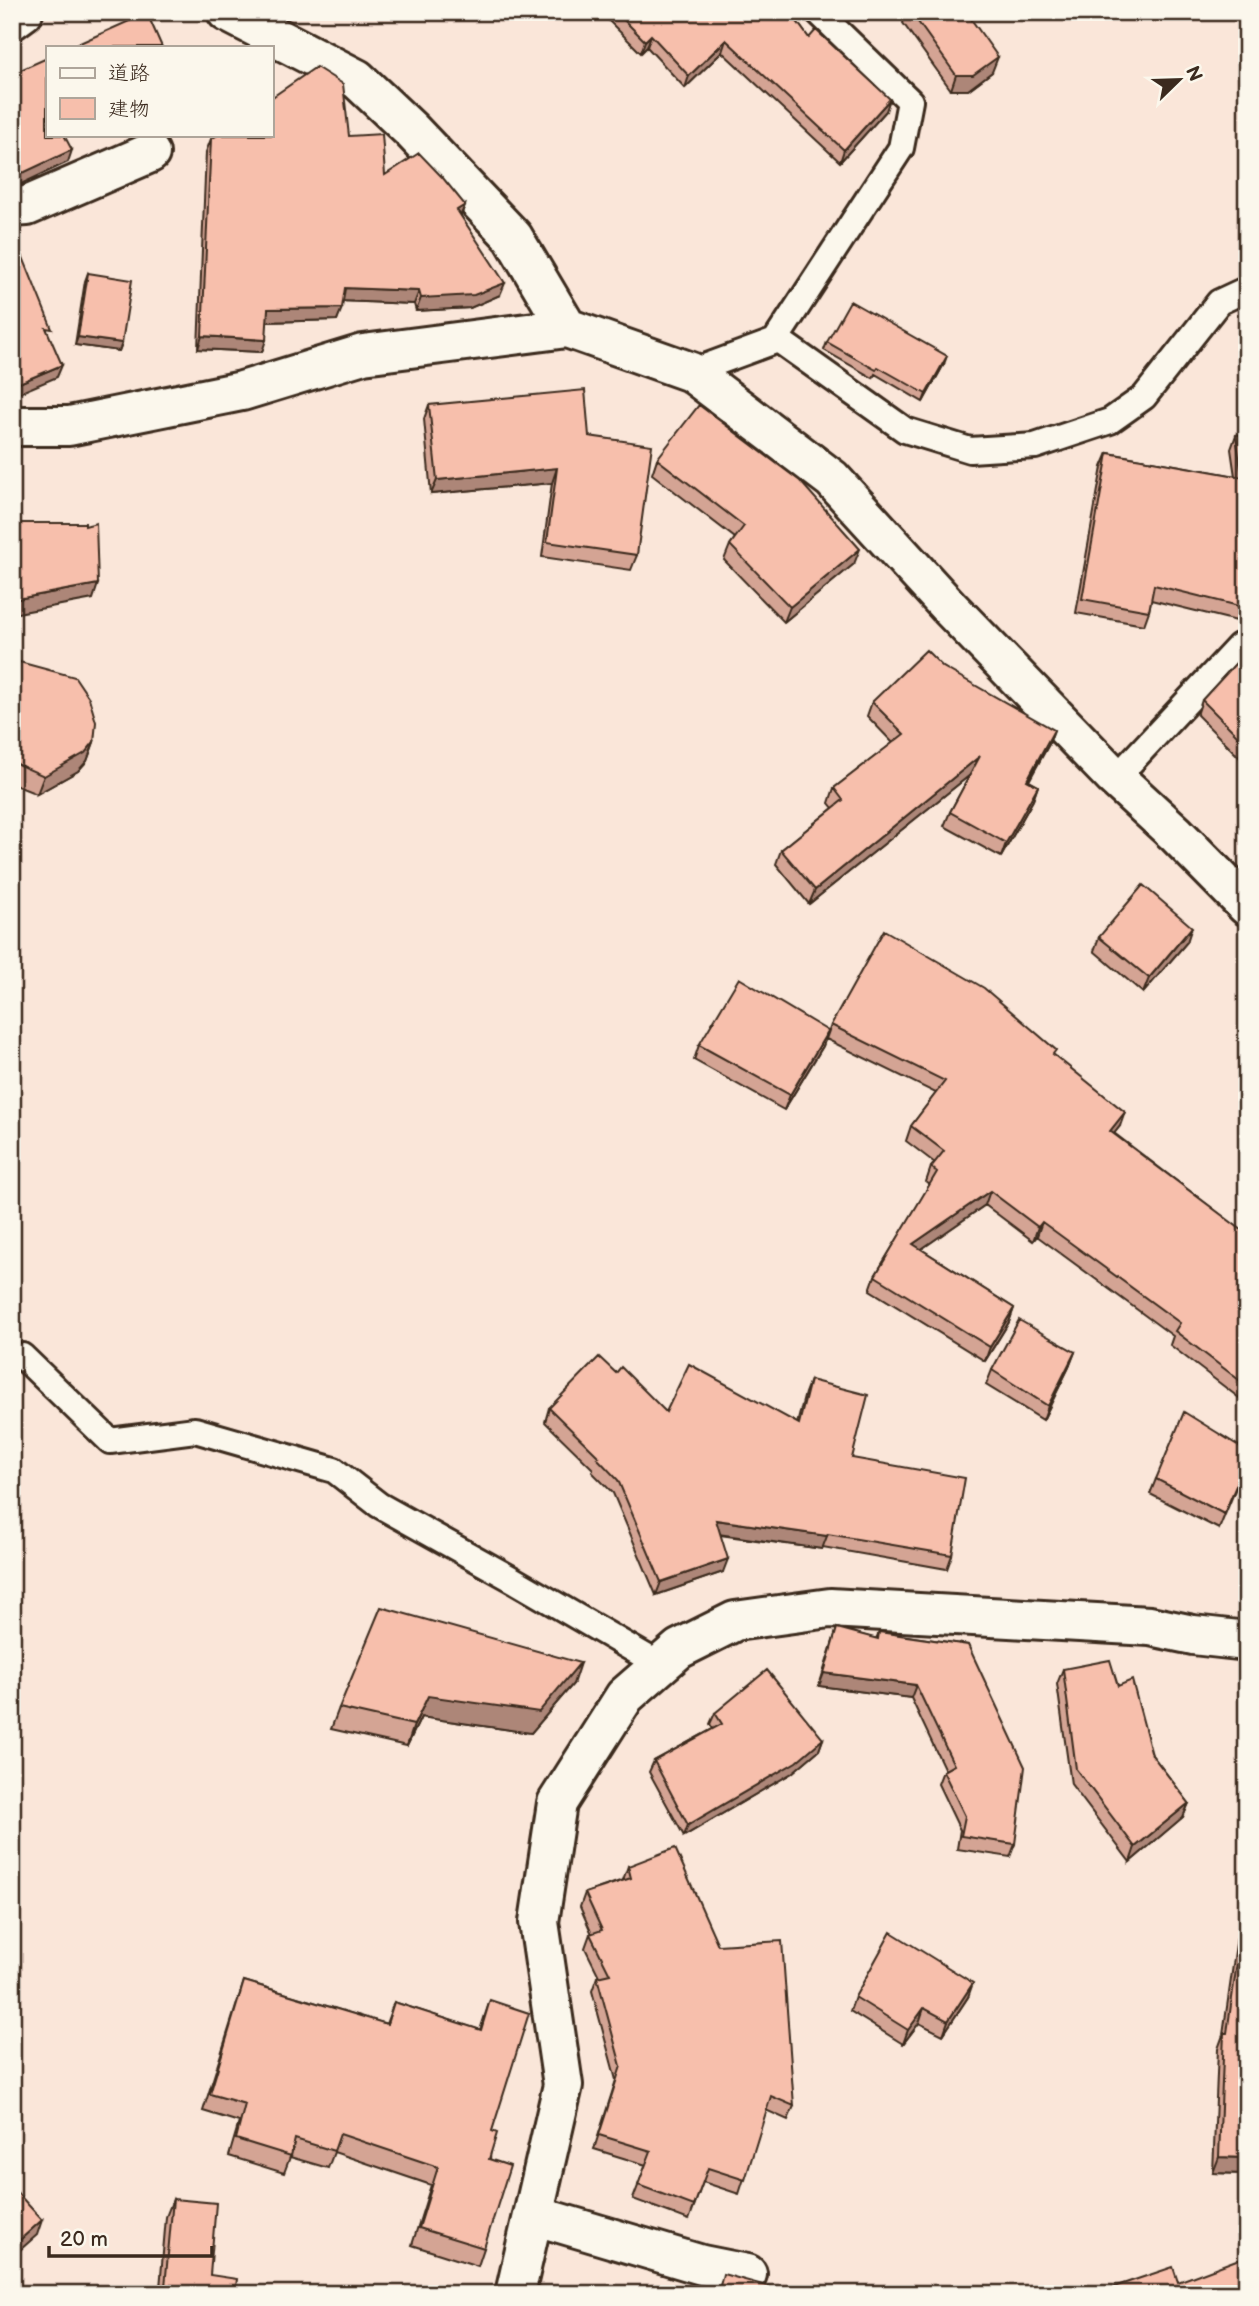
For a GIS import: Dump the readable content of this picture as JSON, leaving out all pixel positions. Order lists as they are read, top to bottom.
{
  "legend": ["道路", "建物"],
  "scale_bar": "20 m",
  "north": "top right"
}
